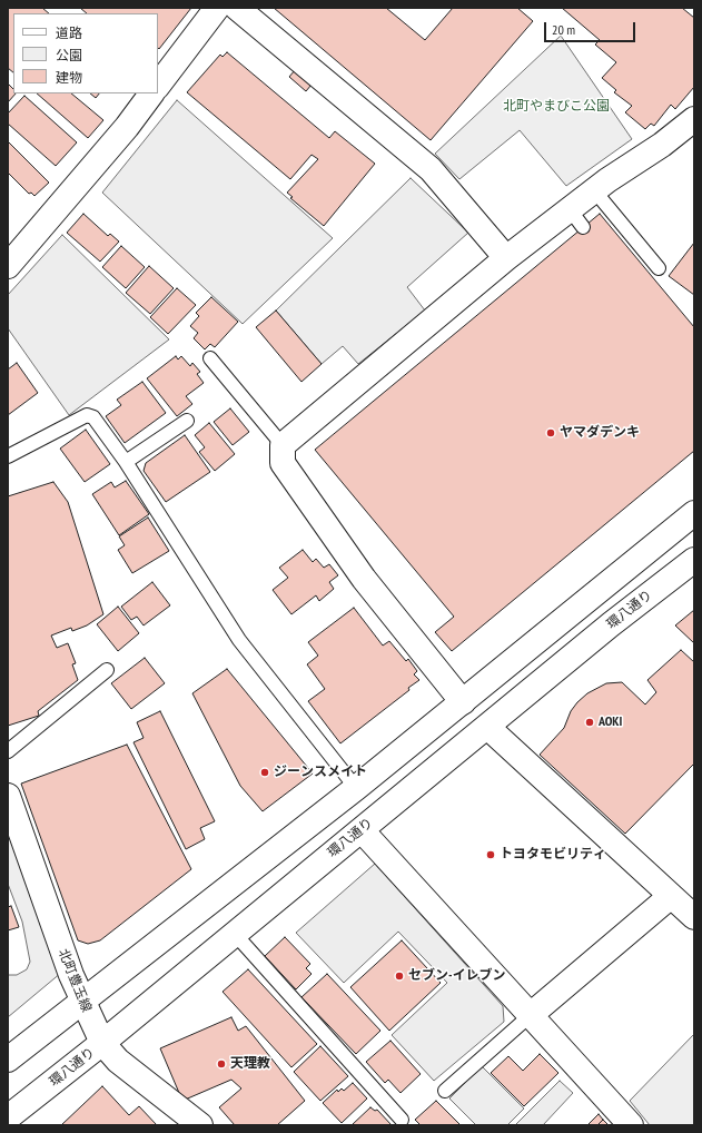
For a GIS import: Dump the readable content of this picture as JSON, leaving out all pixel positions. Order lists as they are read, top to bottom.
{
  "streets": {
    "street": ["環八通り", "北町豊玉線"]
  },
  "crossings": [
    ["環八通り", "北町豊玉線"]
  ],
  "parks": ["北町やまびこ公園"],
  "places": [
    "ヤマダデンキ",
    "AOKI",
    "ジーンスメイト",
    "トヨタモビリティ",
    "セブン-イレブン",
    "天理教"
  ],
  "legend": ["道路", "公園", "建物"],
  "scale_bar": "20 m"
}
